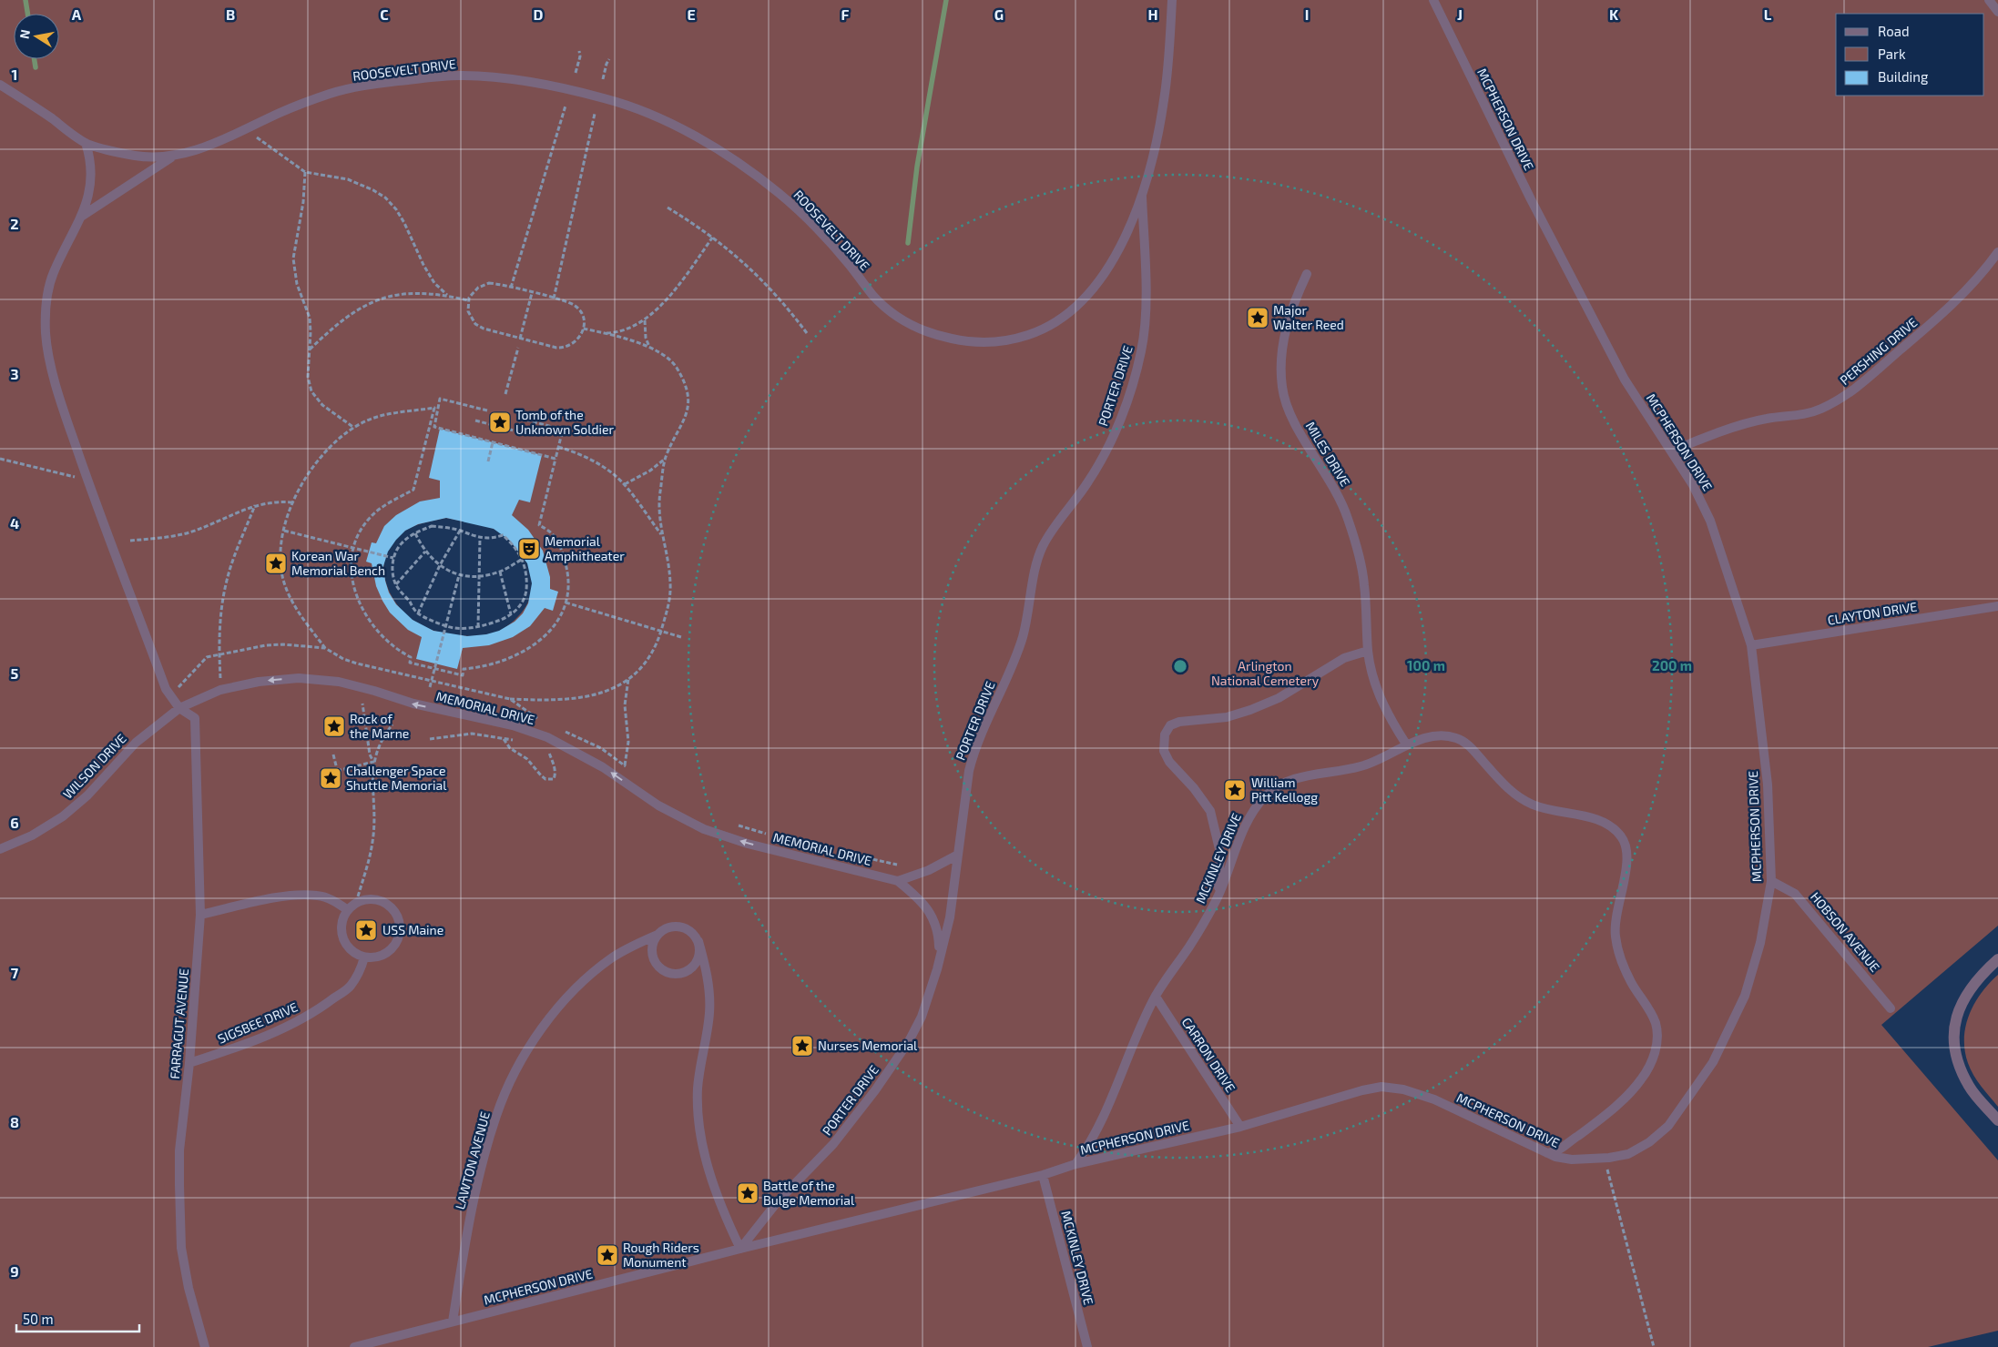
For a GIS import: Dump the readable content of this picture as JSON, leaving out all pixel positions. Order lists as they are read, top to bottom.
{
  "streets": {
    "lane": [
      "ROOSEVELT DRIVE",
      "MCPHERSON DRIVE",
      "PERSHING DRIVE",
      "PORTER DRIVE",
      "MILES DRIVE",
      "CLAYTON DRIVE",
      "MEMORIAL DRIVE",
      "WILSON DRIVE",
      "MCKINLEY DRIVE",
      "HOBSON AVENUE",
      "SIGSBEE DRIVE",
      "FARRAGUT AVENUE",
      "CARRON DRIVE",
      "LAWTON AVENUE"
    ]
  },
  "crossings": [
    ["ROOSEVELT DRIVE", "PORTER DRIVE"],
    ["MCPHERSON DRIVE", "PERSHING DRIVE"],
    ["MCPHERSON DRIVE", "PORTER DRIVE"],
    ["MCPHERSON DRIVE", "CLAYTON DRIVE"],
    ["MCPHERSON DRIVE", "MCKINLEY DRIVE"],
    ["MCPHERSON DRIVE", "HOBSON AVENUE"],
    ["MCPHERSON DRIVE", "CARRON DRIVE"],
    ["MCPHERSON DRIVE", "LAWTON AVENUE"],
    ["PORTER DRIVE", "MEMORIAL DRIVE"],
    ["MILES DRIVE", "MCKINLEY DRIVE"],
    ["MEMORIAL DRIVE", "WILSON DRIVE"],
    ["MEMORIAL DRIVE", "FARRAGUT AVENUE"],
    ["WILSON DRIVE", "FARRAGUT AVENUE"],
    ["MCKINLEY DRIVE", "CARRON DRIVE"],
    ["SIGSBEE DRIVE", "FARRAGUT AVENUE"]
  ],
  "one_way": ["MEMORIAL DRIVE"],
  "parks": ["Arlington National Cemetery"],
  "places": {
    "place": [
      "Major Walter Reed",
      "Tomb of the Unknown Soldier",
      "Korean War Memorial Bench",
      "Rock of the Marne",
      "Challenger Space Shuttle Memorial",
      "William Pitt Kellogg",
      "USS Maine",
      "Nurses Memorial",
      "Battle of the Bulge Memorial",
      "Rough Riders Monument"
    ],
    "theatre": ["Memorial Amphitheater"]
  },
  "legend": ["Road", "Park", "Building"],
  "scale_bar": "50 m",
  "north": "left",
  "grid": {
    "columns": [
      "A",
      "B",
      "C",
      "D",
      "E",
      "F",
      "G",
      "H",
      "I",
      "J",
      "K",
      "L"
    ],
    "rows": [
      "1",
      "2",
      "3",
      "4",
      "5",
      "6",
      "7",
      "8",
      "9"
    ]
  },
  "rings": ["100 m", "200 m"]
}
